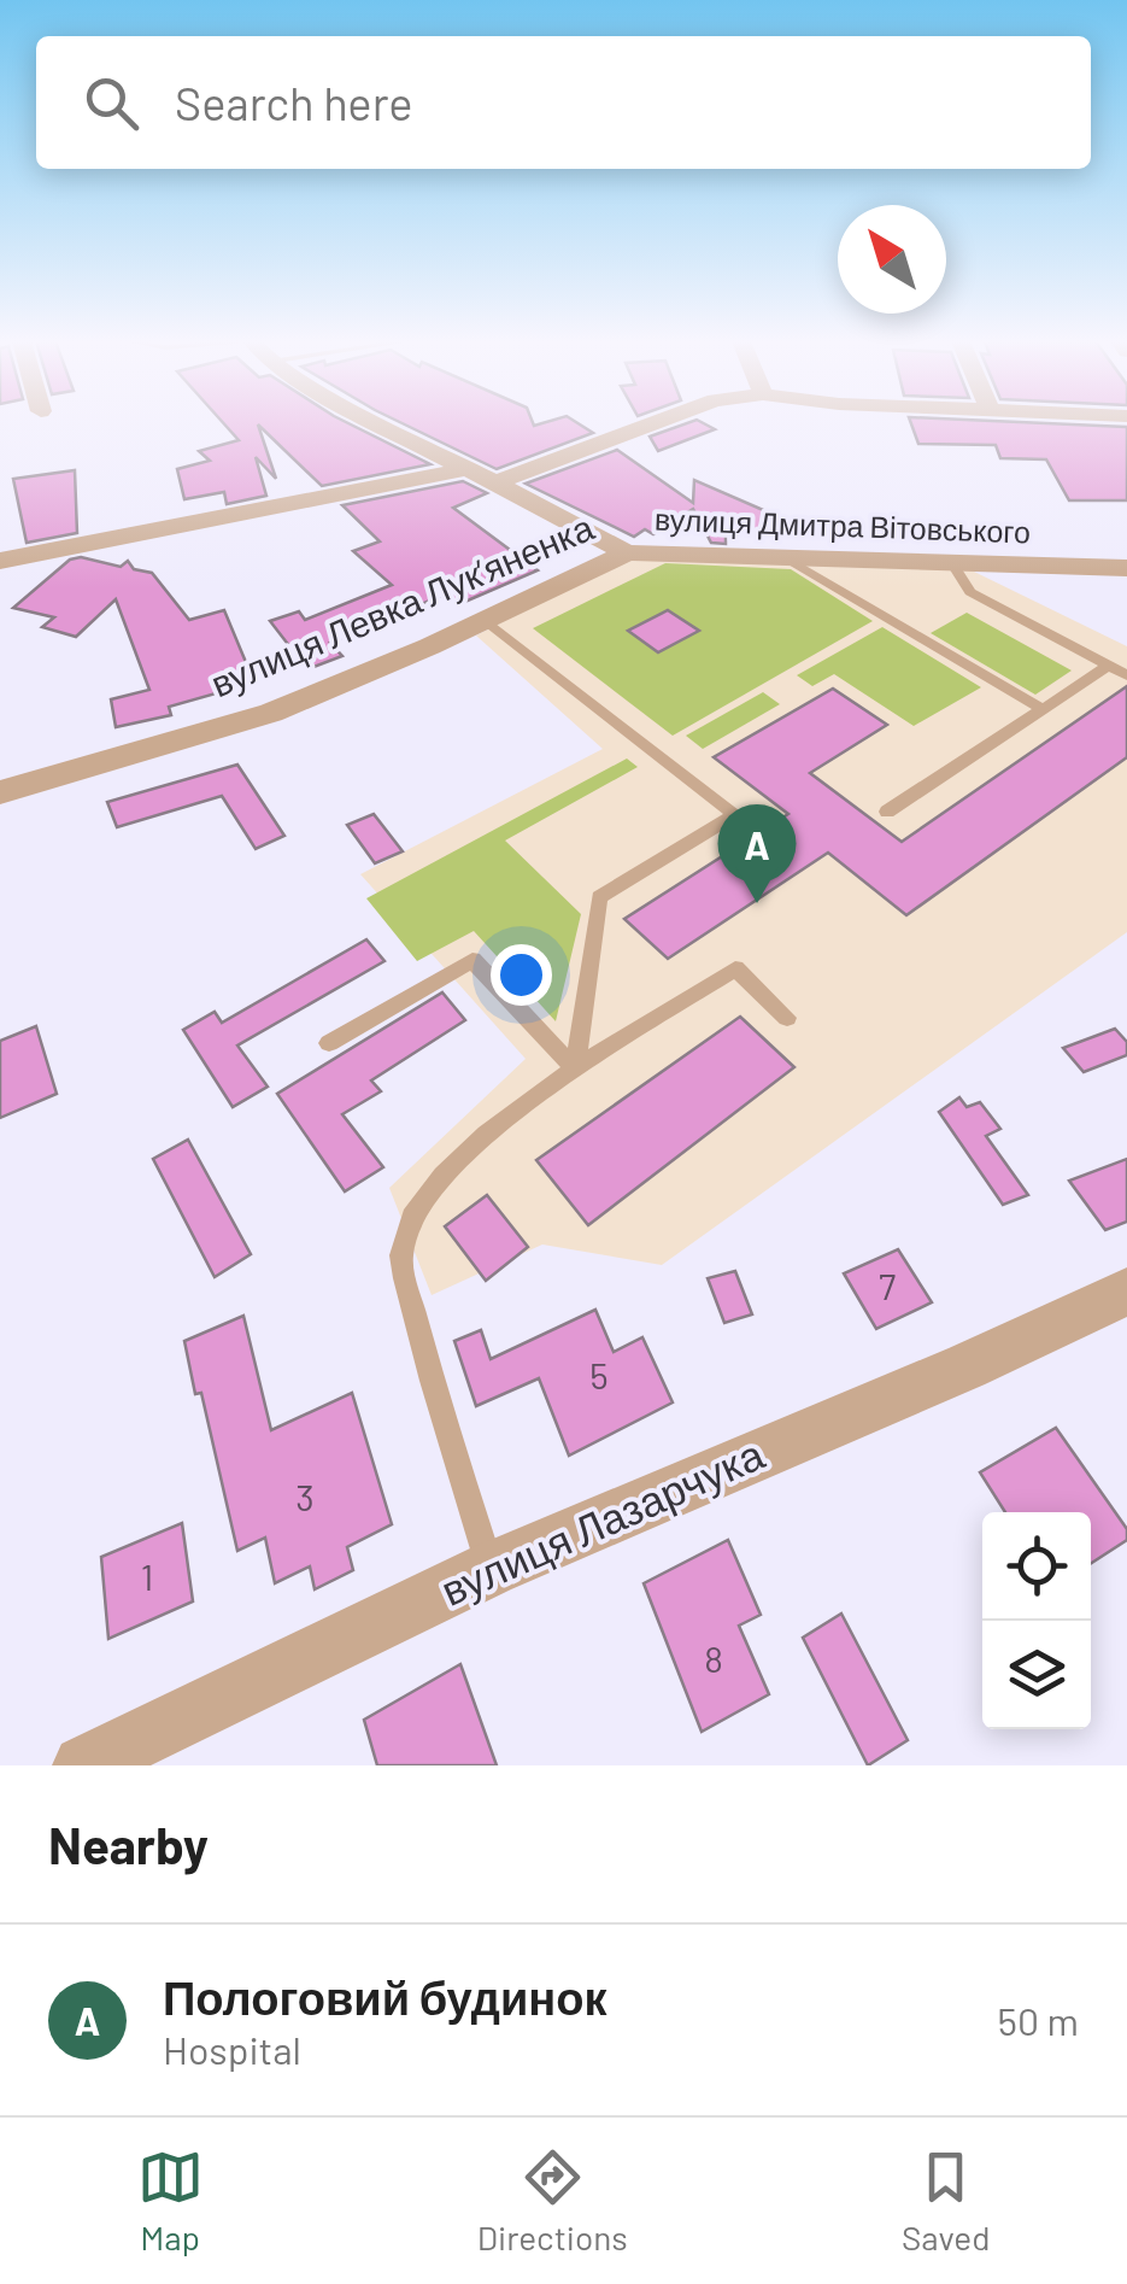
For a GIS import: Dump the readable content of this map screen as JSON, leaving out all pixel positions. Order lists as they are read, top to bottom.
{
  "streets": {
    "street": ["вулиця Дмитра Вітовського", "вулиця Левка Лукʼяненка", "вулиця Лазарчука"]
  },
  "crossings": [
    ["вулиця Дмитра Вітовського", "вулиця Левка Лукʼяненка"]
  ],
  "house_numbers": [
    "7",
    "5",
    "3",
    "1",
    "8"
  ],
  "north": "top left",
  "page": {
    "search": "Search here",
    "pins": "A",
    "heading": "Nearby",
    "list": [
      {
        "mark": "A",
        "name": "Пологовий будинок",
        "note": "Hospital",
        "value": "50 m"
      }
    ],
    "nav": ["Map", "Directions", "Saved"]
  }
}
